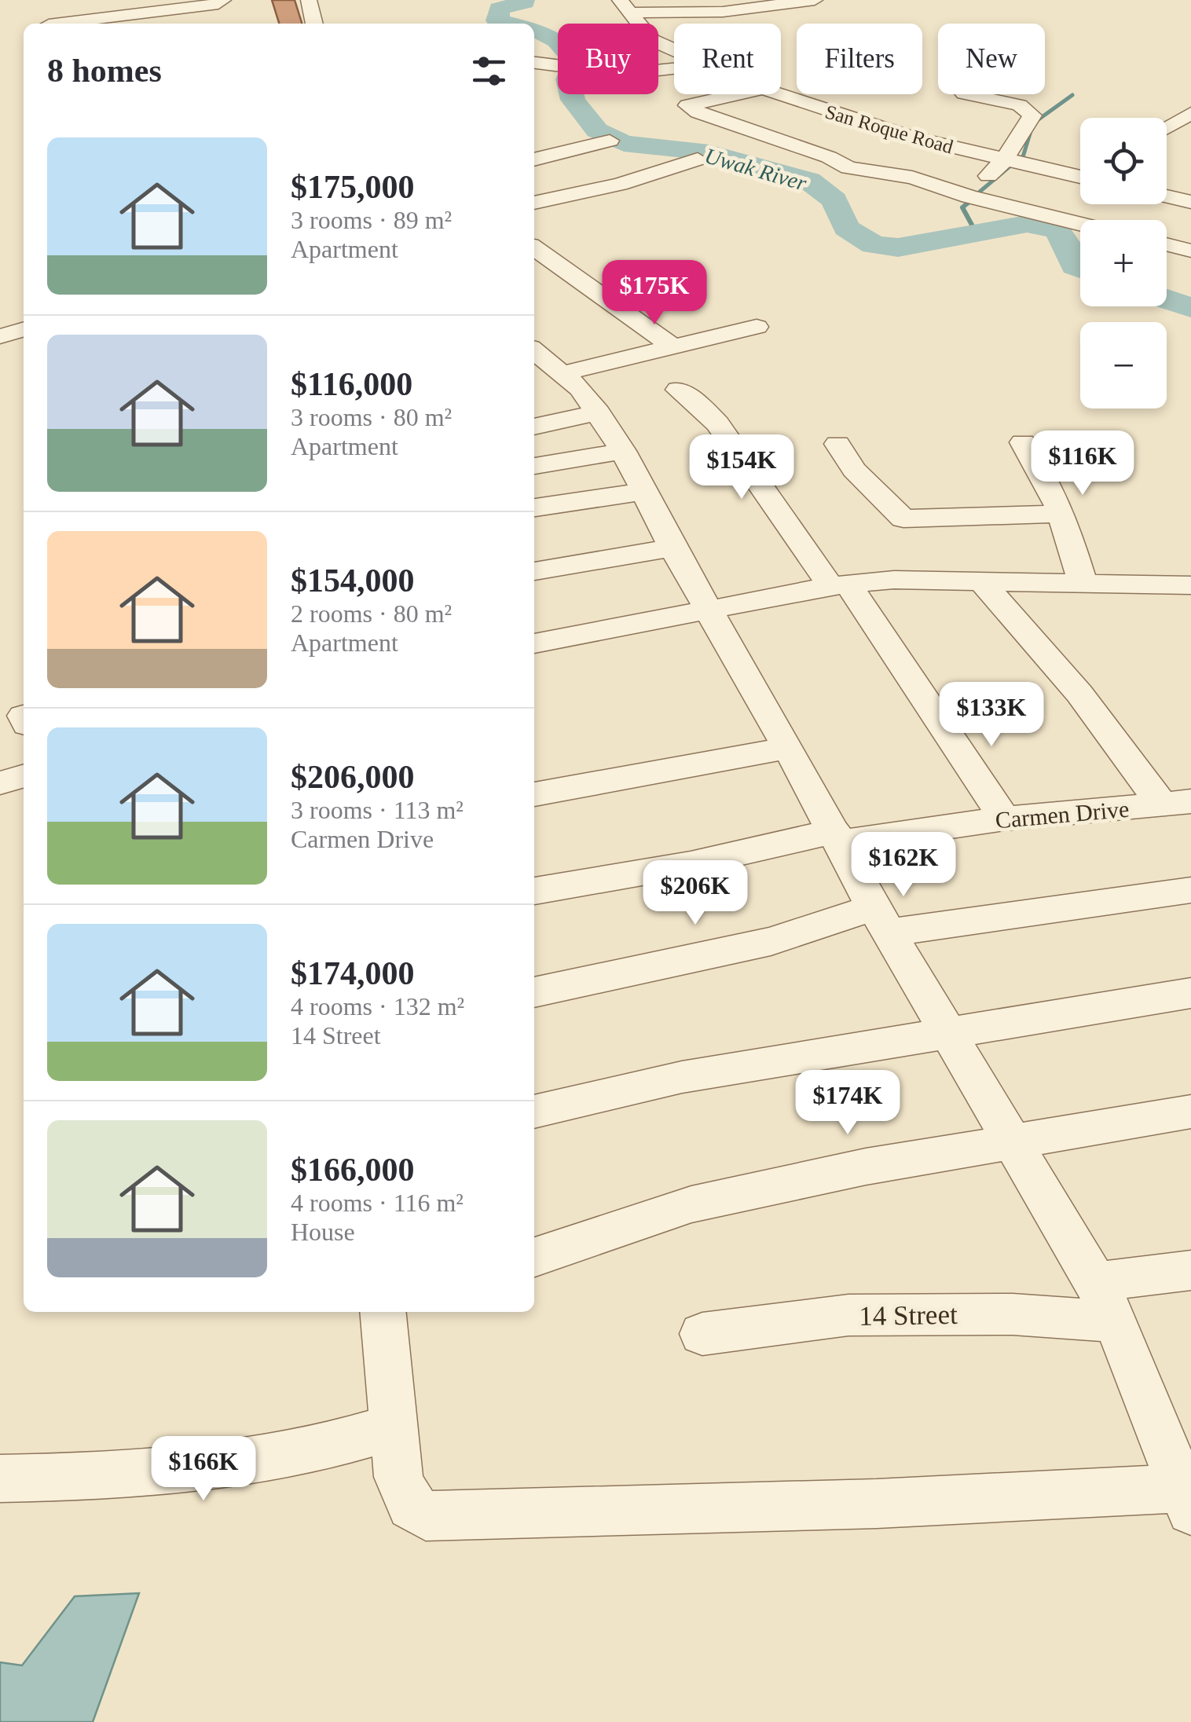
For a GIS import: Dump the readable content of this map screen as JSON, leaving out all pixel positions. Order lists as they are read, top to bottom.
{
  "streets": {
    "street": ["San Roque Road", "Carmen Drive", "14 Street"]
  },
  "water": ["Uwak River"],
  "page": {
    "chip": [
      "Buy",
      "Rent",
      "Filters",
      "New"
    ],
    "heading": "8 homes",
    "map_buttons": ["+", "−"],
    "list": [
      {
        "name": "$175,000",
        "note": "3 rooms · 89 m² · Apartment"
      },
      {
        "name": "$116,000",
        "note": "3 rooms · 80 m² · Apartment"
      },
      {
        "name": "$154,000",
        "note": "2 rooms · 80 m² · Apartment"
      },
      {
        "name": "$206,000",
        "note": "3 rooms · 113 m² · Carmen Drive"
      },
      {
        "name": "$174,000",
        "note": "4 rooms · 132 m² · 14 Street"
      },
      {
        "name": "$166,000",
        "note": "4 rooms · 116 m² · House"
      }
    ],
    "price": [
      "$175K",
      "$116K",
      "$154K",
      "$133K",
      "$162K",
      "$206K",
      "$174K",
      "$166K"
    ]
  }
}
